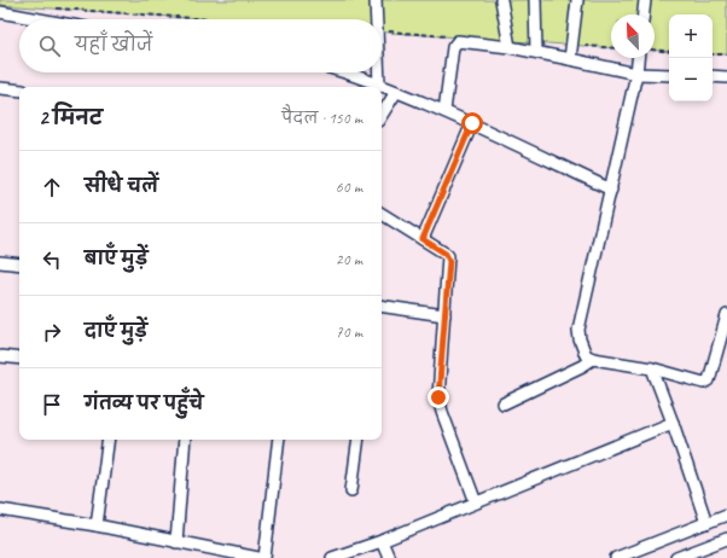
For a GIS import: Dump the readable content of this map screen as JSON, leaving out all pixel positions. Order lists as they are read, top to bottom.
{
  "north": "top left",
  "page": {
    "map_buttons": ["+", "−"],
    "search": "यहाँ खोजें",
    "heading": ["2 मिनट", "पैदल · 150 m"],
    "list": [
      ["सीधे चलें", "60 m"],
      ["बाएँ मुड़ें", "20 m"],
      ["दाएँ मुड़ें", "70 m"],
      "गंतव्य पर पहुँचे"
    ]
  }
}
